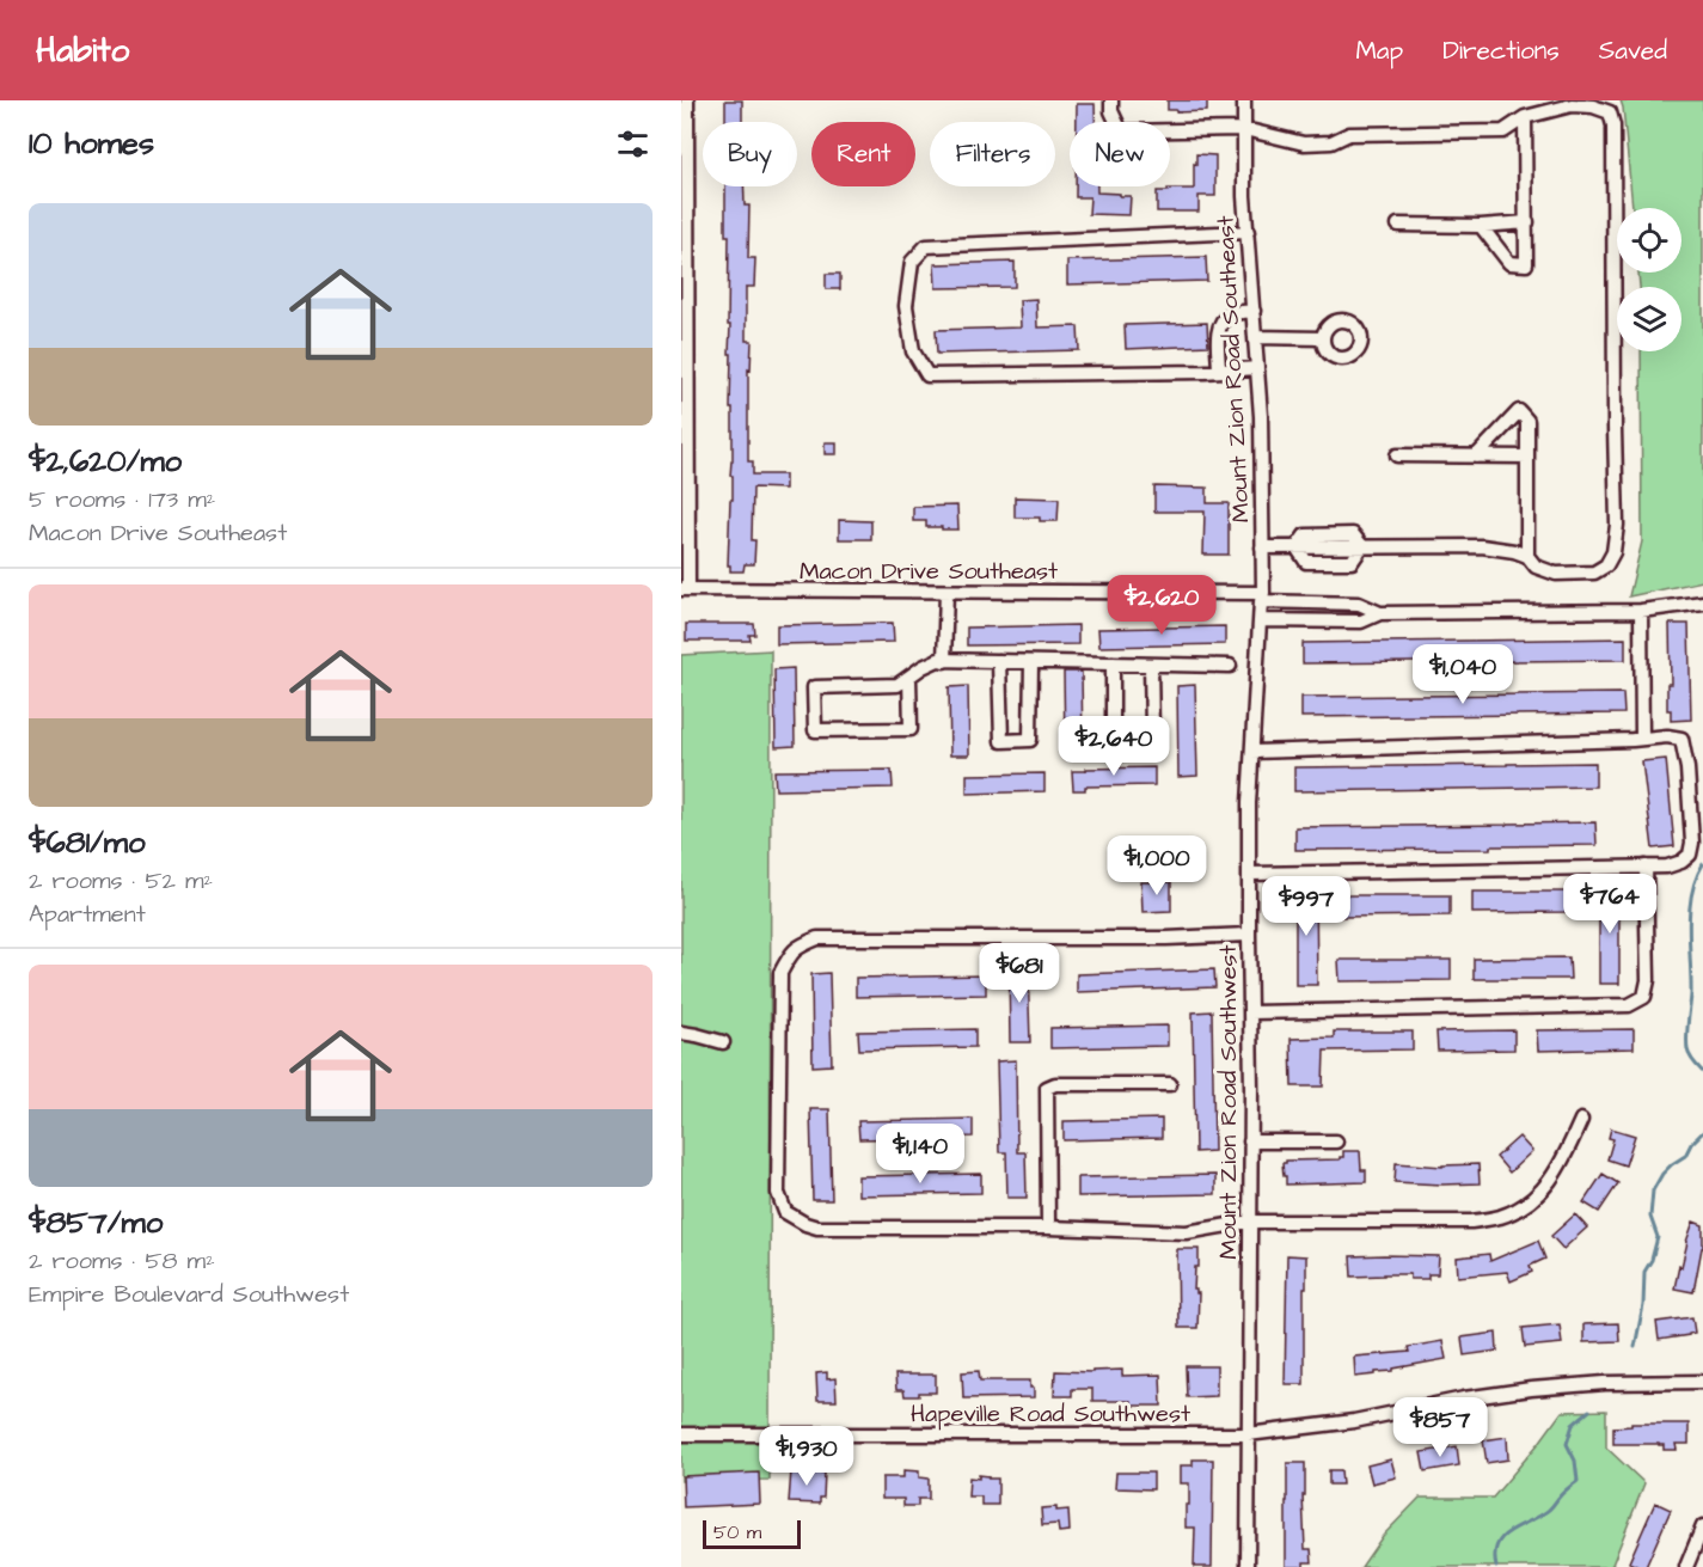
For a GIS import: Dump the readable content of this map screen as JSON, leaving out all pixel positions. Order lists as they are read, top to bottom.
{
  "streets": {
    "street": [
      "Mount Zion Road Southeast",
      "Macon Drive Southeast",
      "Mount Zion Road Southwest",
      "Hapeville Road Southwest"
    ]
  },
  "crossings": [
    ["Mount Zion Road Southeast", "Macon Drive Southeast"],
    ["Mount Zion Road Southeast", "Mount Zion Road Southwest"],
    ["Macon Drive Southeast", "Mount Zion Road Southwest"],
    ["Mount Zion Road Southwest", "Hapeville Road Southwest"]
  ],
  "scale_bar": "50 m",
  "page": {
    "header": "Habito",
    "nav": ["Map", "Directions", "Saved"],
    "heading": "10 homes",
    "chip": [
      "Buy",
      "Rent",
      "Filters",
      "New"
    ],
    "list": [
      {
        "name": "$2,620/mo",
        "note": "5 rooms · 173 m² · Macon Drive Southeast"
      },
      {
        "name": "$681/mo",
        "note": "2 rooms · 52 m² · Apartment"
      },
      {
        "name": "$857/mo",
        "note": "2 rooms · 58 m² · Empire Boulevard Southwest"
      }
    ],
    "price": [
      "$2,620",
      "$1,040",
      "$2,640",
      "$1,000",
      "$764",
      "$997",
      "$681",
      "$1,140",
      "$857",
      "$1,930"
    ],
    "scale": "50 m"
  }
}
